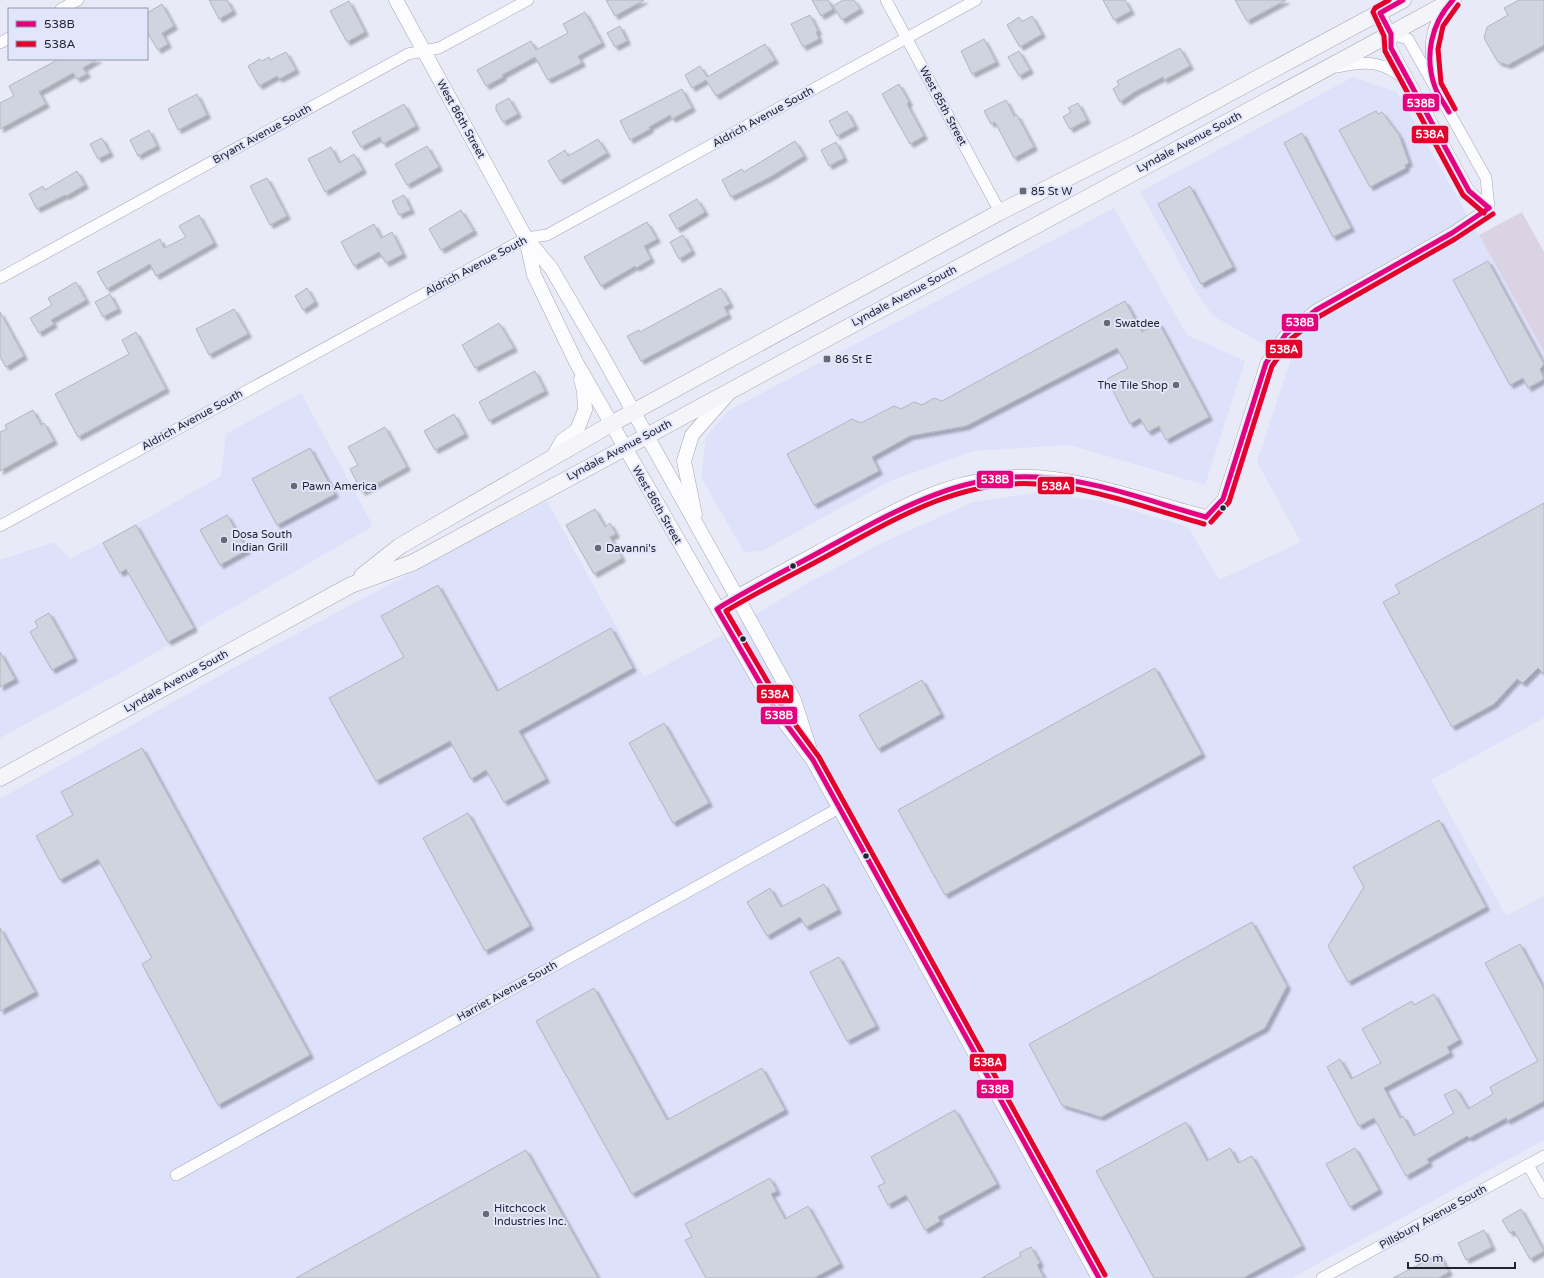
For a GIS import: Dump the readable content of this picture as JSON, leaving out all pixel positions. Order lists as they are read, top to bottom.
{
  "streets": {
    "main road": ["Lyndale Avenue South"],
    "street": [
      "West 85th Street",
      "Aldrich Avenue South",
      "West 86th Street",
      "Bryant Avenue South",
      "Harriet Avenue South",
      "Pillsbury Avenue South"
    ]
  },
  "crossings": [
    ["West 85th Street", "Aldrich Avenue South"],
    ["West 85th Street", "Lyndale Avenue South"],
    ["Aldrich Avenue South", "West 86th Street"],
    ["West 86th Street", "Bryant Avenue South"],
    ["West 86th Street", "Lyndale Avenue South"],
    ["West 86th Street", "Harriet Avenue South"]
  ],
  "places": {
    "transit": ["85 St W", "86 St E"],
    "other": [
      "Swatdee",
      "The Tile Shop",
      "Pawn America",
      "Dosa South Indian Grill",
      "Davanni's",
      "Hitchcock Industries Inc."
    ]
  },
  "lines": ["transit line 538B", "transit line 538A"],
  "legend": ["538B", "538A"],
  "scale_bar": "50 m"
}
